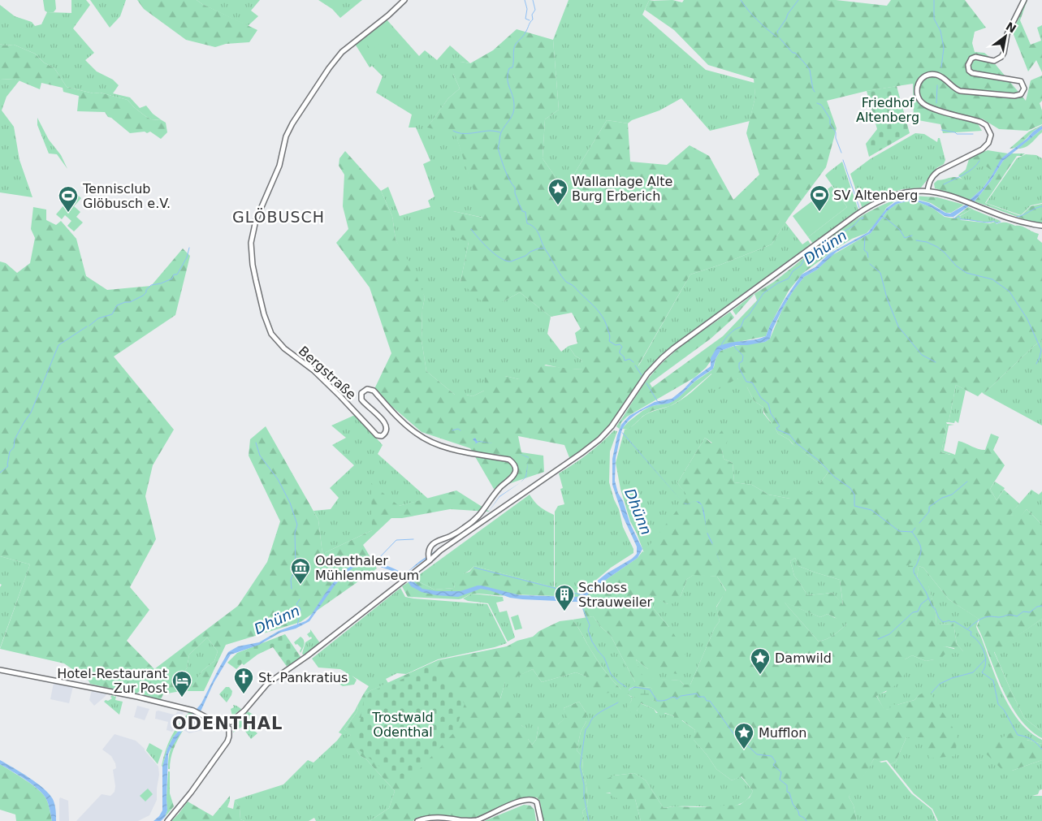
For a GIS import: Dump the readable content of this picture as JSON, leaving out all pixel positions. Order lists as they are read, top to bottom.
{
  "streets": {
    "main road": ["Bergstraße"]
  },
  "districts": ["GLÖBUSCH", "ODENTHAL"],
  "water": ["Dhünn"],
  "parks": ["Friedhof Altenberg", "Trostwald Odenthal"],
  "places": {
    "place": ["Wallanlage Alte Burg Erberich", "Damwild", "Mufflon"],
    "sports": ["SV Altenberg", "Tennisclub Glöbusch e.V."],
    "museum": ["Odenthaler Mühlenmuseum"],
    "building": ["Schloss Strauweiler"],
    "church": ["St. Pankratius"],
    "hotel": ["Hotel-Restaurant Zur Post"]
  },
  "north": "top right"
}
